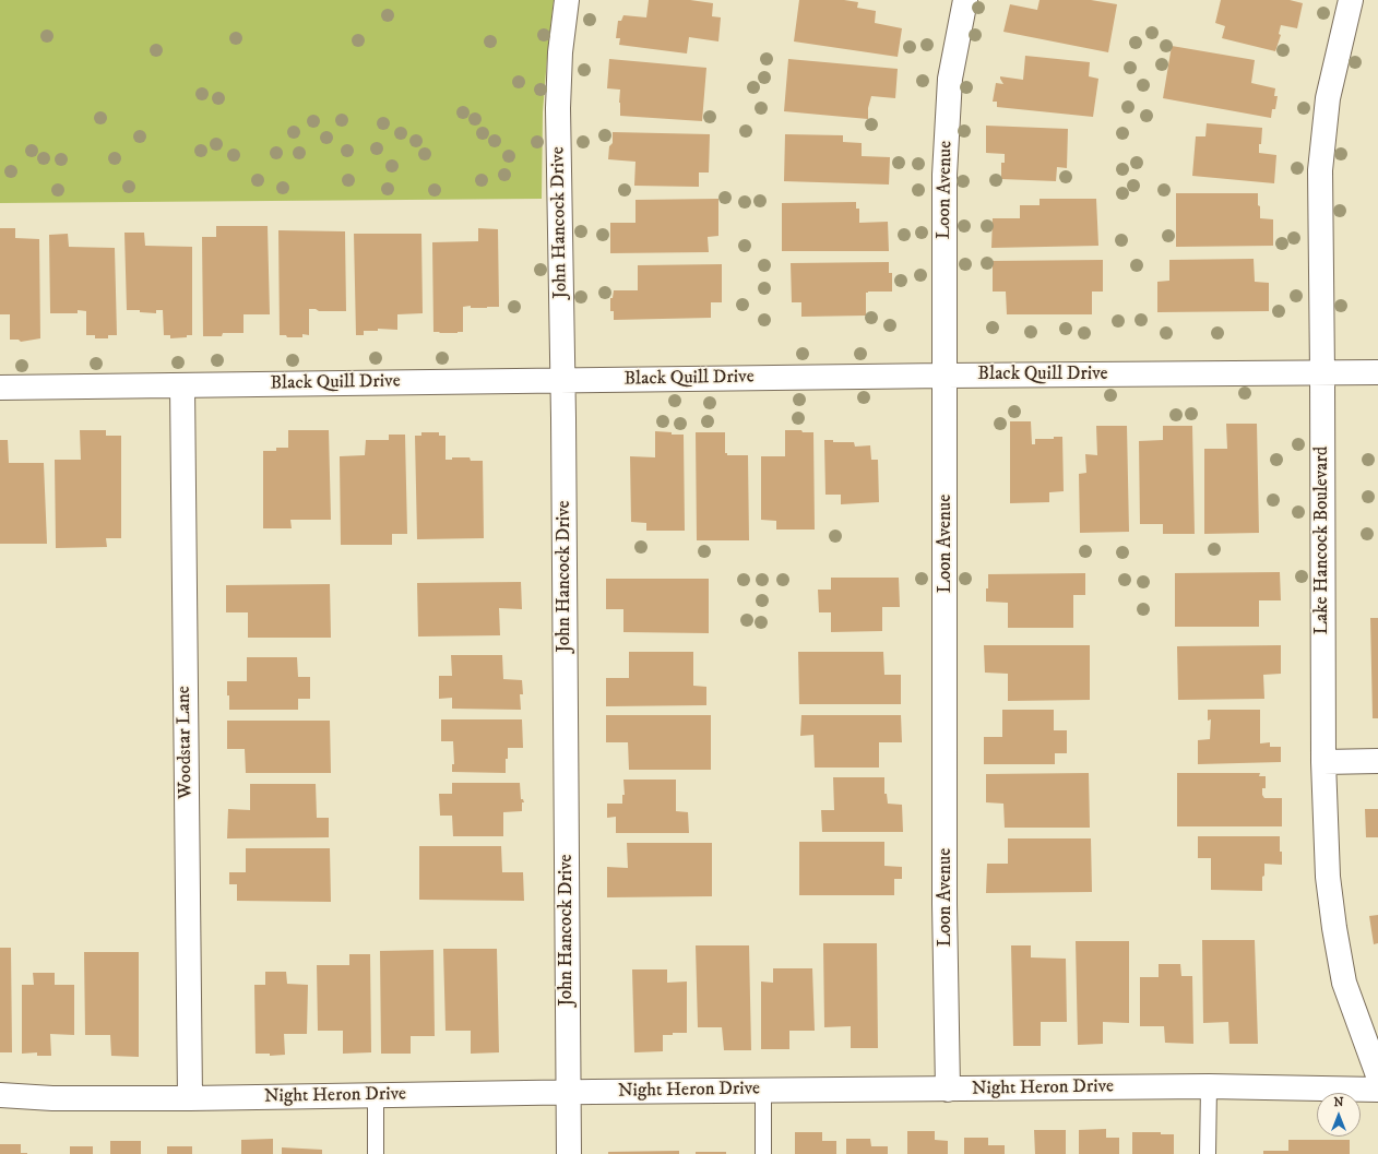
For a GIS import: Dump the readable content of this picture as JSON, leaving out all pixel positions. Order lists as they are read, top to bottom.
{
  "streets": {
    "street": [
      "Loon Avenue",
      "John Hancock Drive",
      "Black Quill Drive",
      "Lake Hancock Boulevard",
      "Woodstar Lane",
      "Night Heron Drive"
    ]
  },
  "crossings": [
    ["Loon Avenue", "Black Quill Drive"],
    ["Loon Avenue", "Night Heron Drive"],
    ["John Hancock Drive", "Black Quill Drive"],
    ["John Hancock Drive", "Night Heron Drive"],
    ["Black Quill Drive", "Lake Hancock Boulevard"],
    ["Black Quill Drive", "Woodstar Lane"],
    ["Woodstar Lane", "Night Heron Drive"]
  ],
  "north": "top"
}
